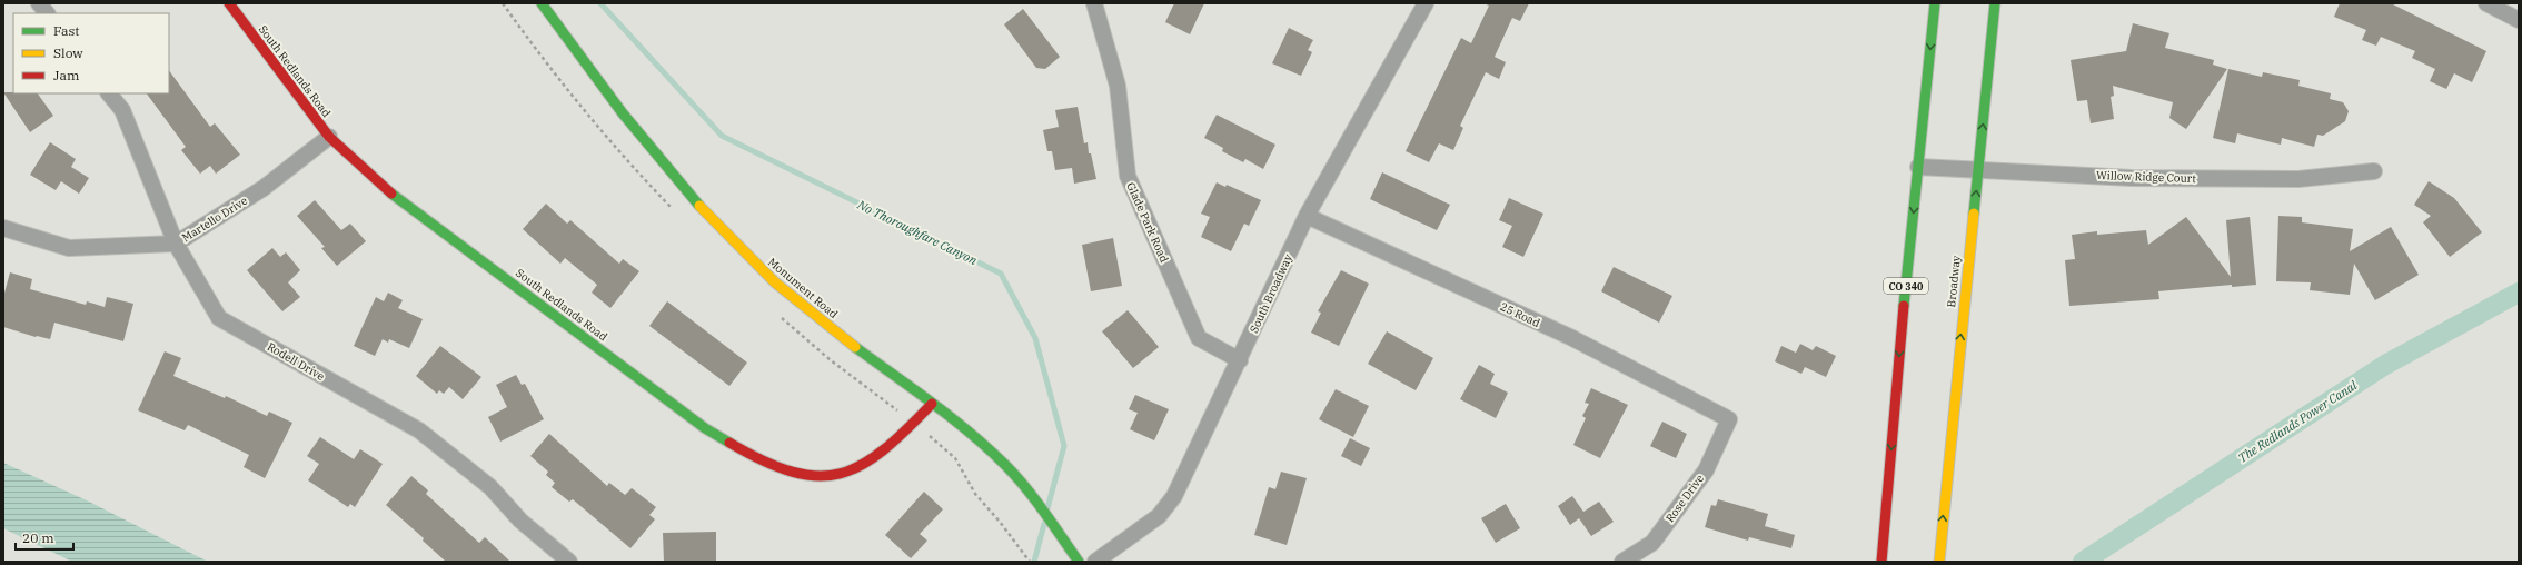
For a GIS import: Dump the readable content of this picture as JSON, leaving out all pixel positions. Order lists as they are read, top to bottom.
{
  "streets": {
    "main road": [
      "South Redlands Road",
      "Broadway",
      "CO 340",
      "Monument Road"
    ],
    "street": [
      "Willow Ridge Court",
      "Martello Drive",
      "Glade Park Road",
      "South Broadway",
      "25 Road",
      "Rodell Drive",
      "Rose Drive"
    ]
  },
  "crossings": [
    ["South Redlands Road", "Martello Drive"],
    ["South Redlands Road", "Monument Road"],
    ["Willow Ridge Court", "Broadway"],
    ["Willow Ridge Court", "CO 340"],
    ["Martello Drive", "Rodell Drive"],
    ["Glade Park Road", "South Broadway"],
    ["South Broadway", "25 Road"],
    ["25 Road", "Rose Drive"]
  ],
  "water": ["No Thoroughfare Canyon", "The Redlands Power Canal"],
  "legend": ["Fast", "Slow", "Jam"],
  "scale_bar": "20 m"
}
